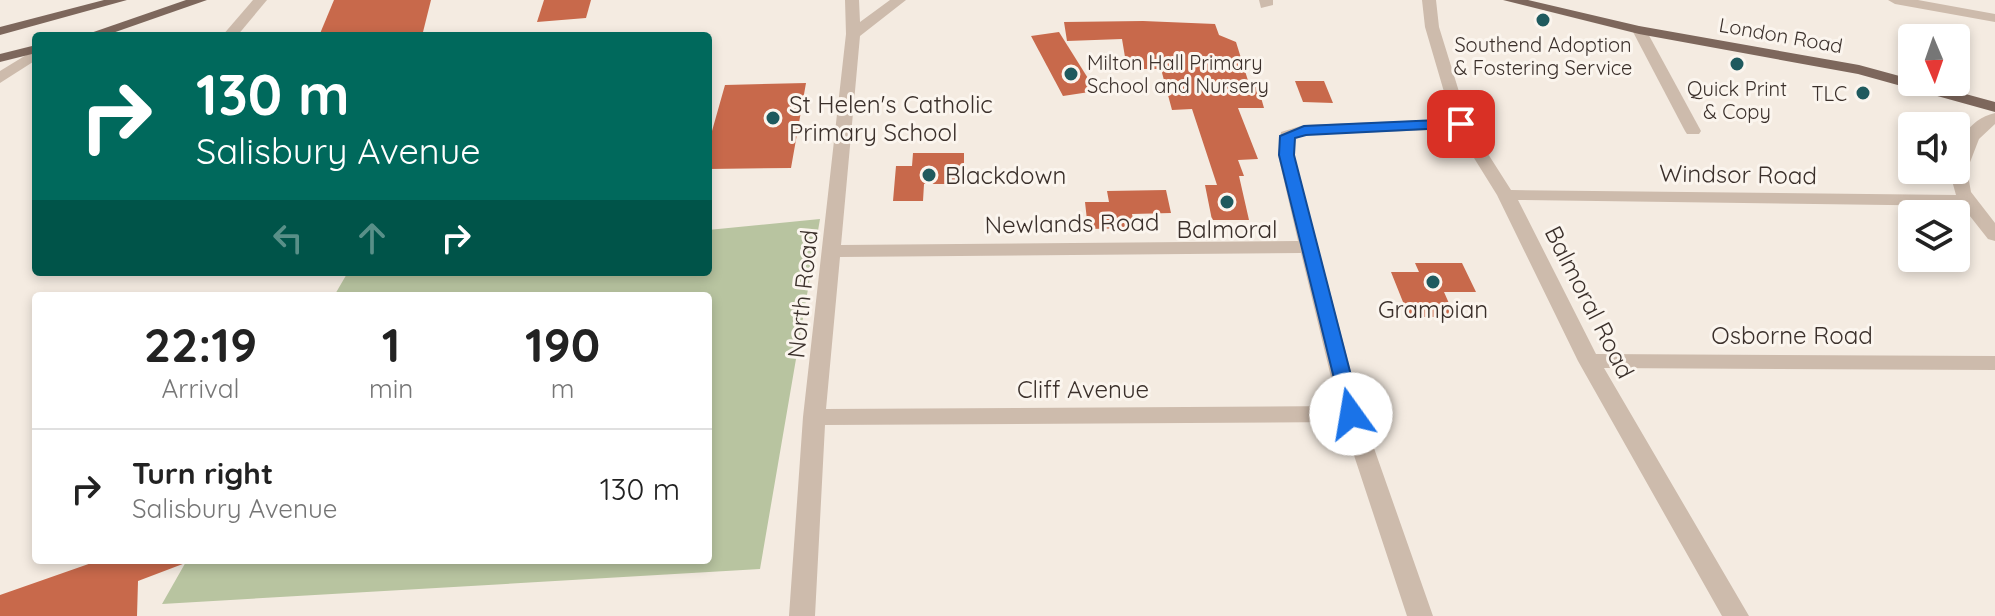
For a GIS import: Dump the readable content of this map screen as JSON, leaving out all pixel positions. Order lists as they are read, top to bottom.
{
  "streets": {
    "main road": ["London Road"],
    "street": [
      "Windsor Road",
      "Newlands Road",
      "North Road",
      "Balmoral Road",
      "Osborne Road",
      "Cliff Avenue"
    ]
  },
  "crossings": [
    ["Windsor Road", "Balmoral Road"],
    ["Newlands Road", "North Road"],
    ["North Road", "Cliff Avenue"],
    ["Balmoral Road", "Osborne Road"]
  ],
  "places": [
    "Southend Adoption & Fostering Service",
    "Quick Print & Copy",
    "Milton Hall Primary School and Nursery",
    "TLC",
    "St Helen's Catholic Primary School",
    "Blackdown",
    "Balmoral",
    "Grampian"
  ],
  "north": "bottom",
  "page": {
    "turn": ["130 m", "Salisbury Avenue"],
    "eta": [
      "22:19",
      "Arrival",
      "1",
      "min",
      "190",
      "m"
    ],
    "list": [
      {
        "name": "Turn right",
        "note": "Salisbury Avenue",
        "value": "130 m"
      }
    ]
  }
}
